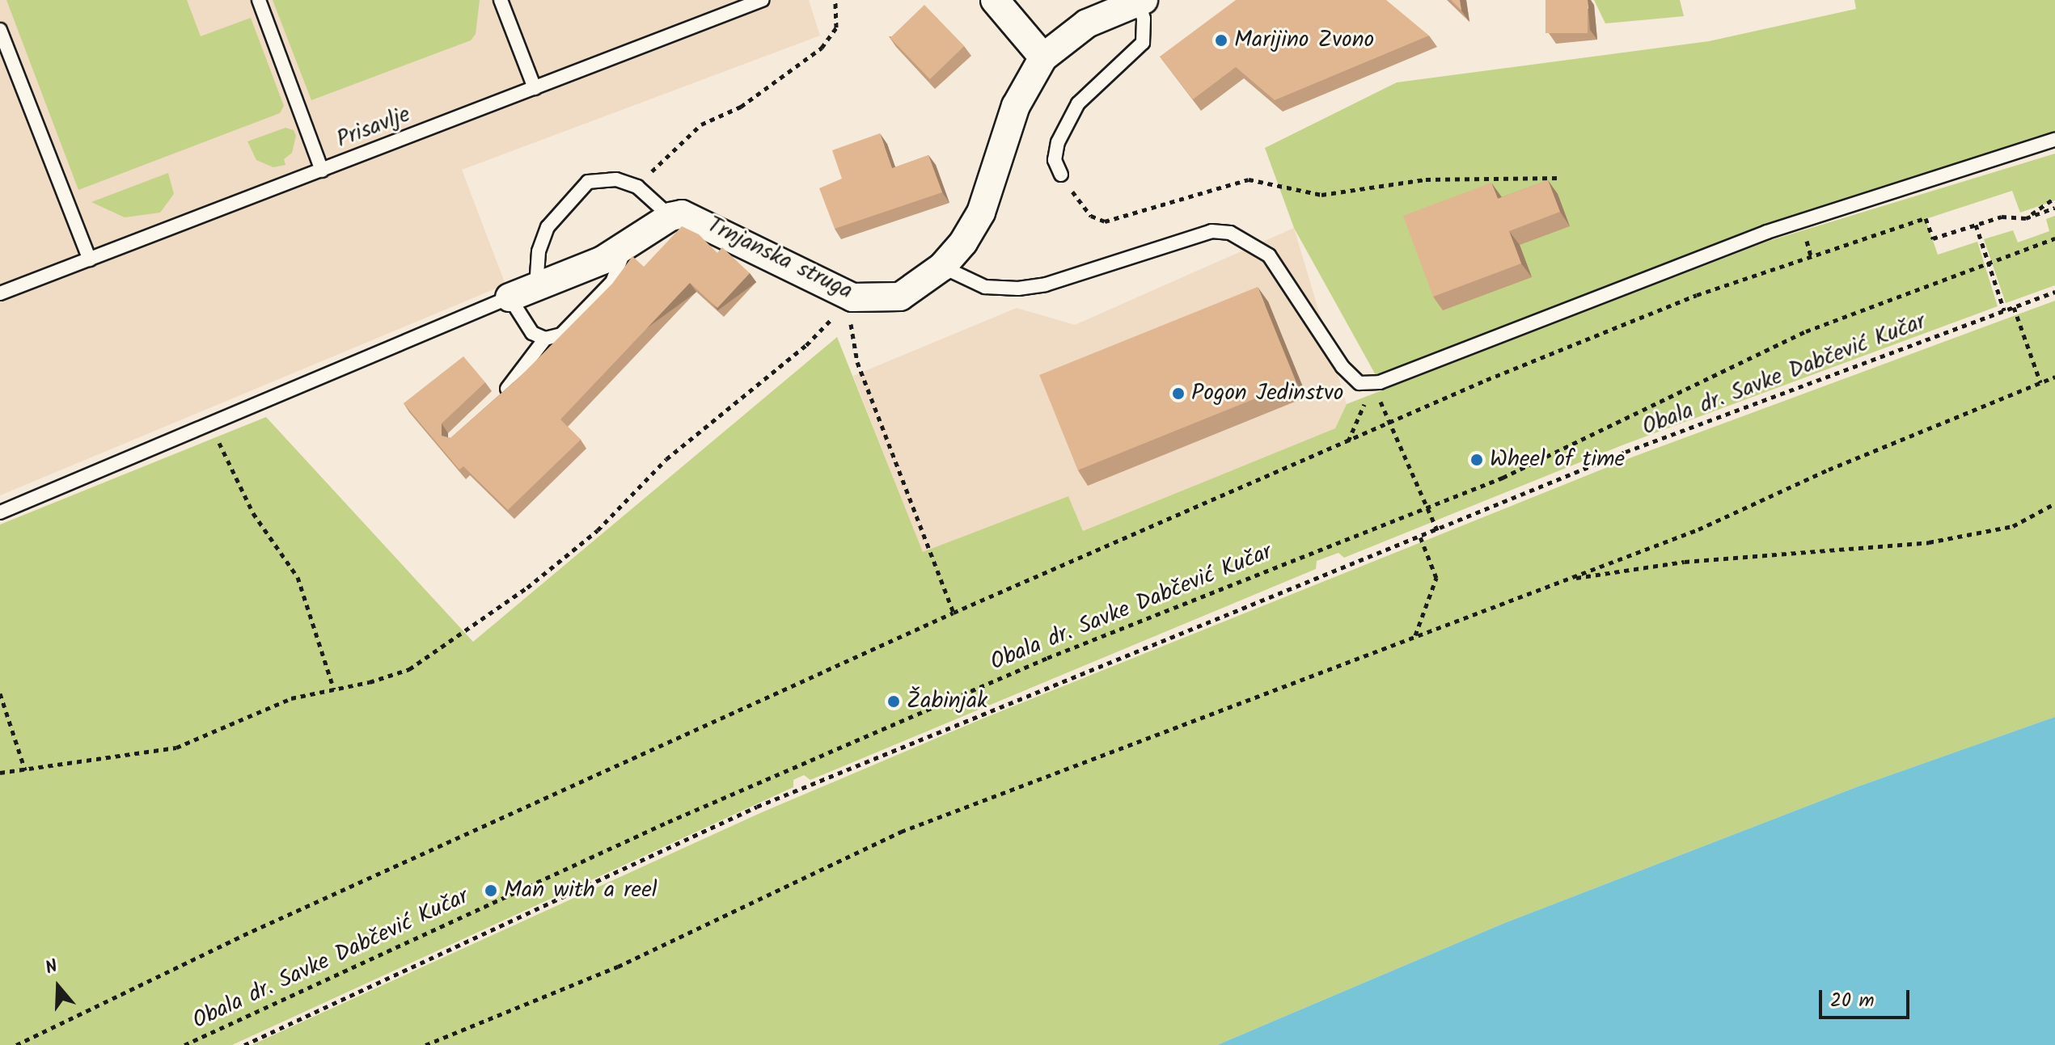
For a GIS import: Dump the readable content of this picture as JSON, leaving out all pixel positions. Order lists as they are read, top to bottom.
{
  "streets": {
    "street": ["Trnjanska struga"],
    "lane": ["Prisavlje"],
    "path": ["Obala dr. Savke Dabčević Kučar"]
  },
  "places": [
    "Marijino Zvono",
    "Pogon Jedinstvo",
    "Wheel of time",
    "Žabinjak",
    "Man with a reel"
  ],
  "scale_bar": "20 m",
  "north": "top"
}
